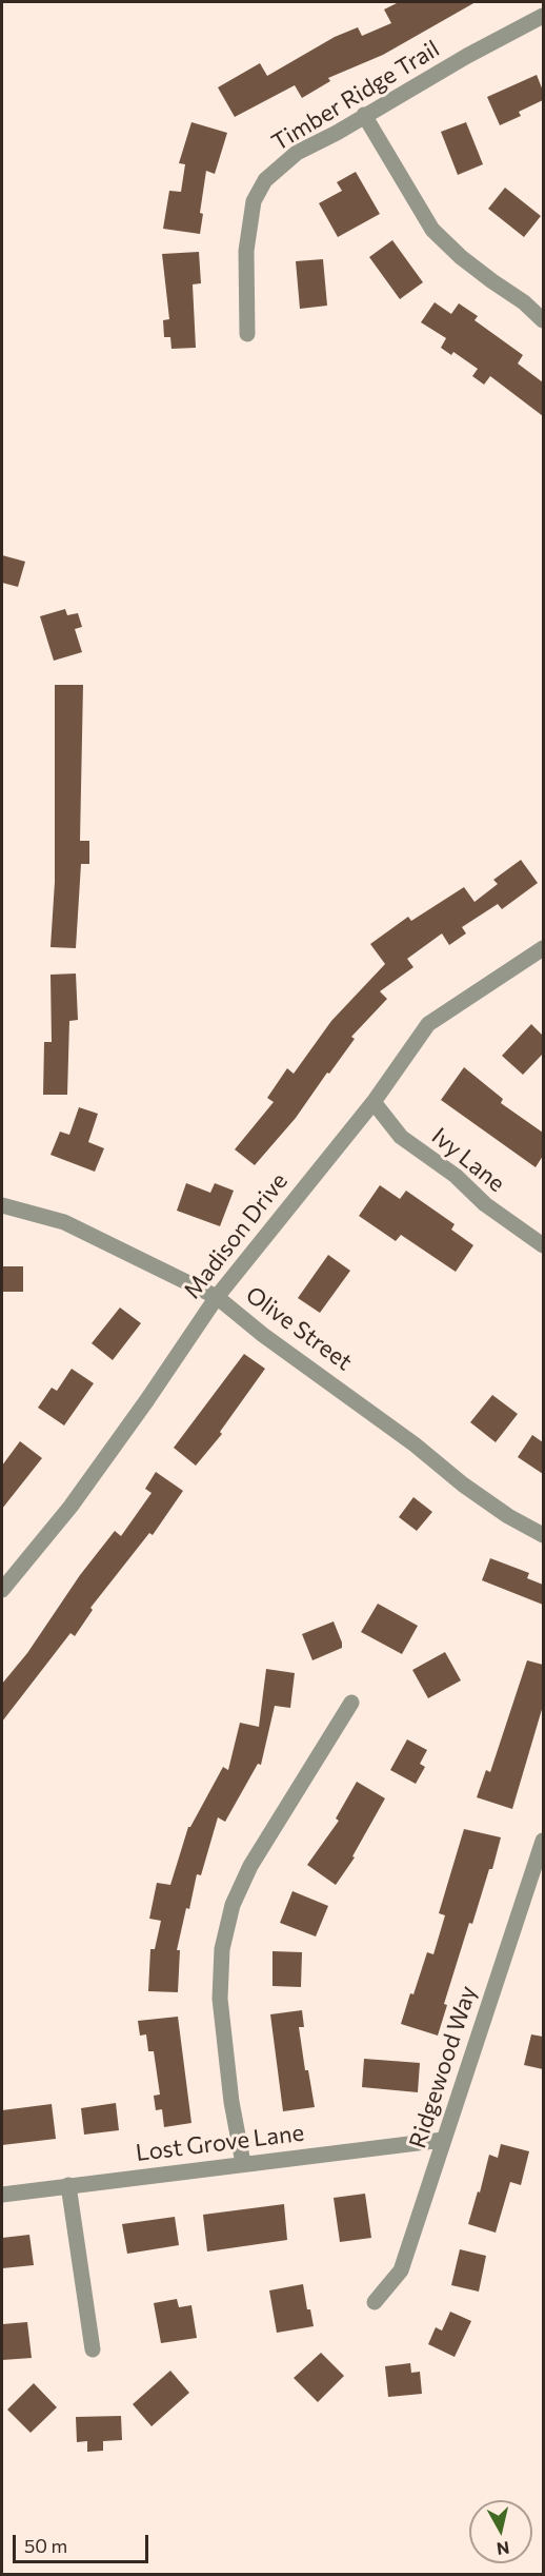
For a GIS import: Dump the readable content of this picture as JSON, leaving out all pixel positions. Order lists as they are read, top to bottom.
{
  "streets": {
    "street": [
      "Timber Ridge Trail",
      "Ivy Lane",
      "Madison Drive",
      "Olive Street",
      "Ridgewood Way",
      "Lost Grove Lane"
    ]
  },
  "crossings": [
    ["Ivy Lane", "Madison Drive"],
    ["Madison Drive", "Olive Street"],
    ["Ridgewood Way", "Lost Grove Lane"]
  ],
  "scale_bar": "50 m",
  "north": "bottom"
}
